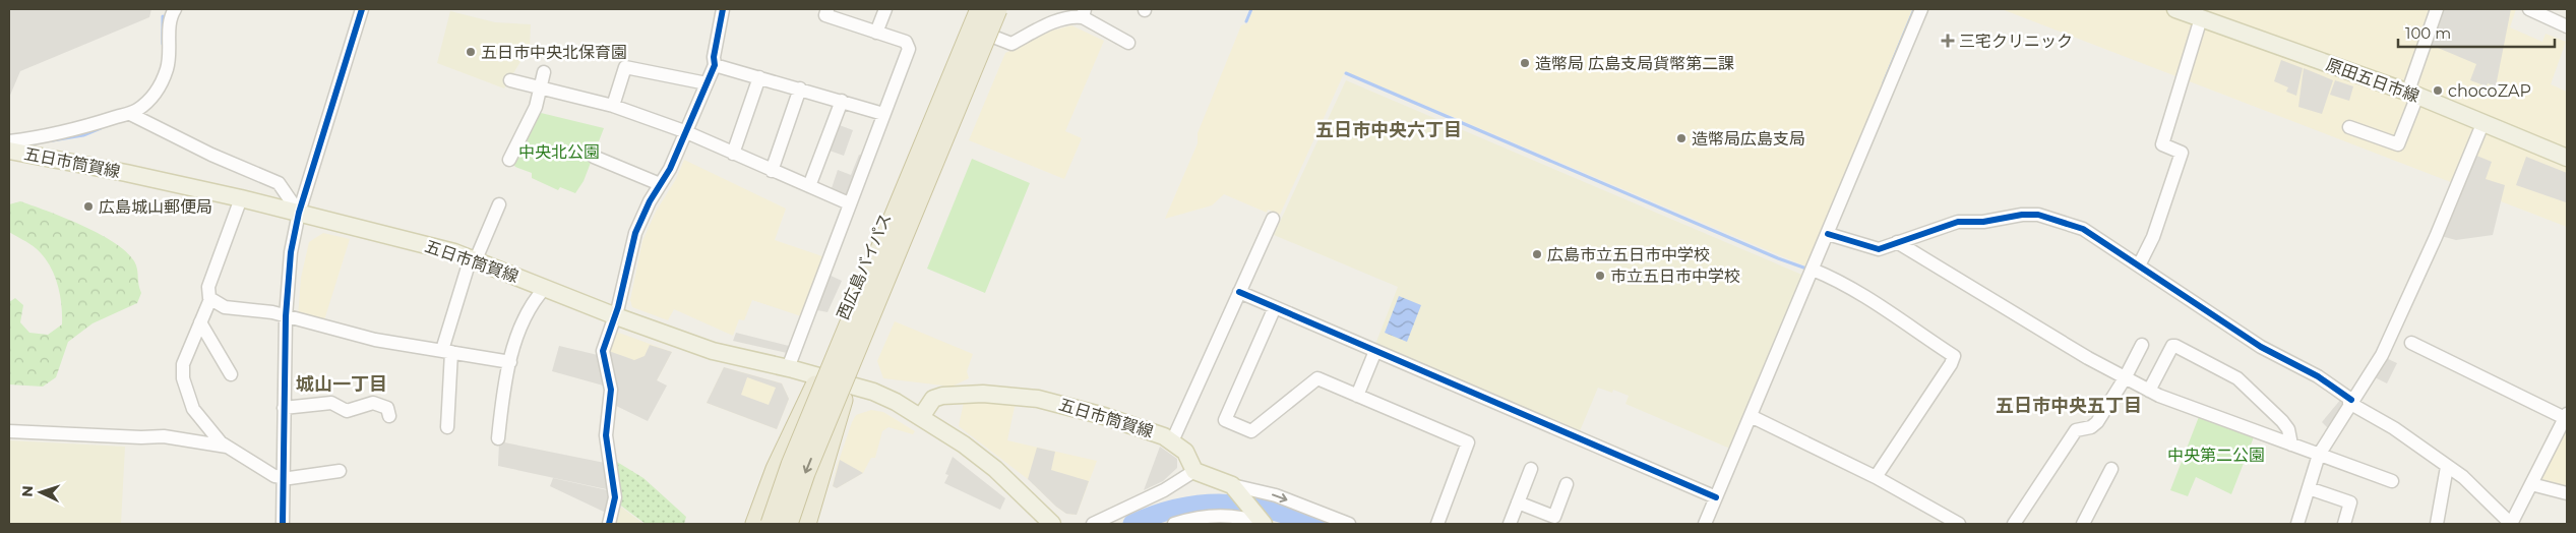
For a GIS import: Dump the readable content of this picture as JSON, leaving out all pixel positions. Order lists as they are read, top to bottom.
{
  "streets": {
    "highway": ["西広島バイパス"],
    "main road": ["原田五日市線", "五日市筒賀線"]
  },
  "crossings": [
    ["五日市筒賀線", "西広島バイパス"]
  ],
  "districts": ["五日市中央六丁目", "城山一丁目", "五日市中央五丁目"],
  "parks": ["中央北公園", "中央第二公園"],
  "places": {
    "health": ["三宅クリニック"],
    "other": [
      "五日市中央北保育園",
      "造幣局 広島支局貨幣第二課",
      "chocoZAP",
      "造幣局広島支局",
      "広島城山郵便局",
      "広島市立五日市中学校",
      "市立五日市中学校"
    ]
  },
  "scale_bar": "100 m",
  "north": "left"
}
